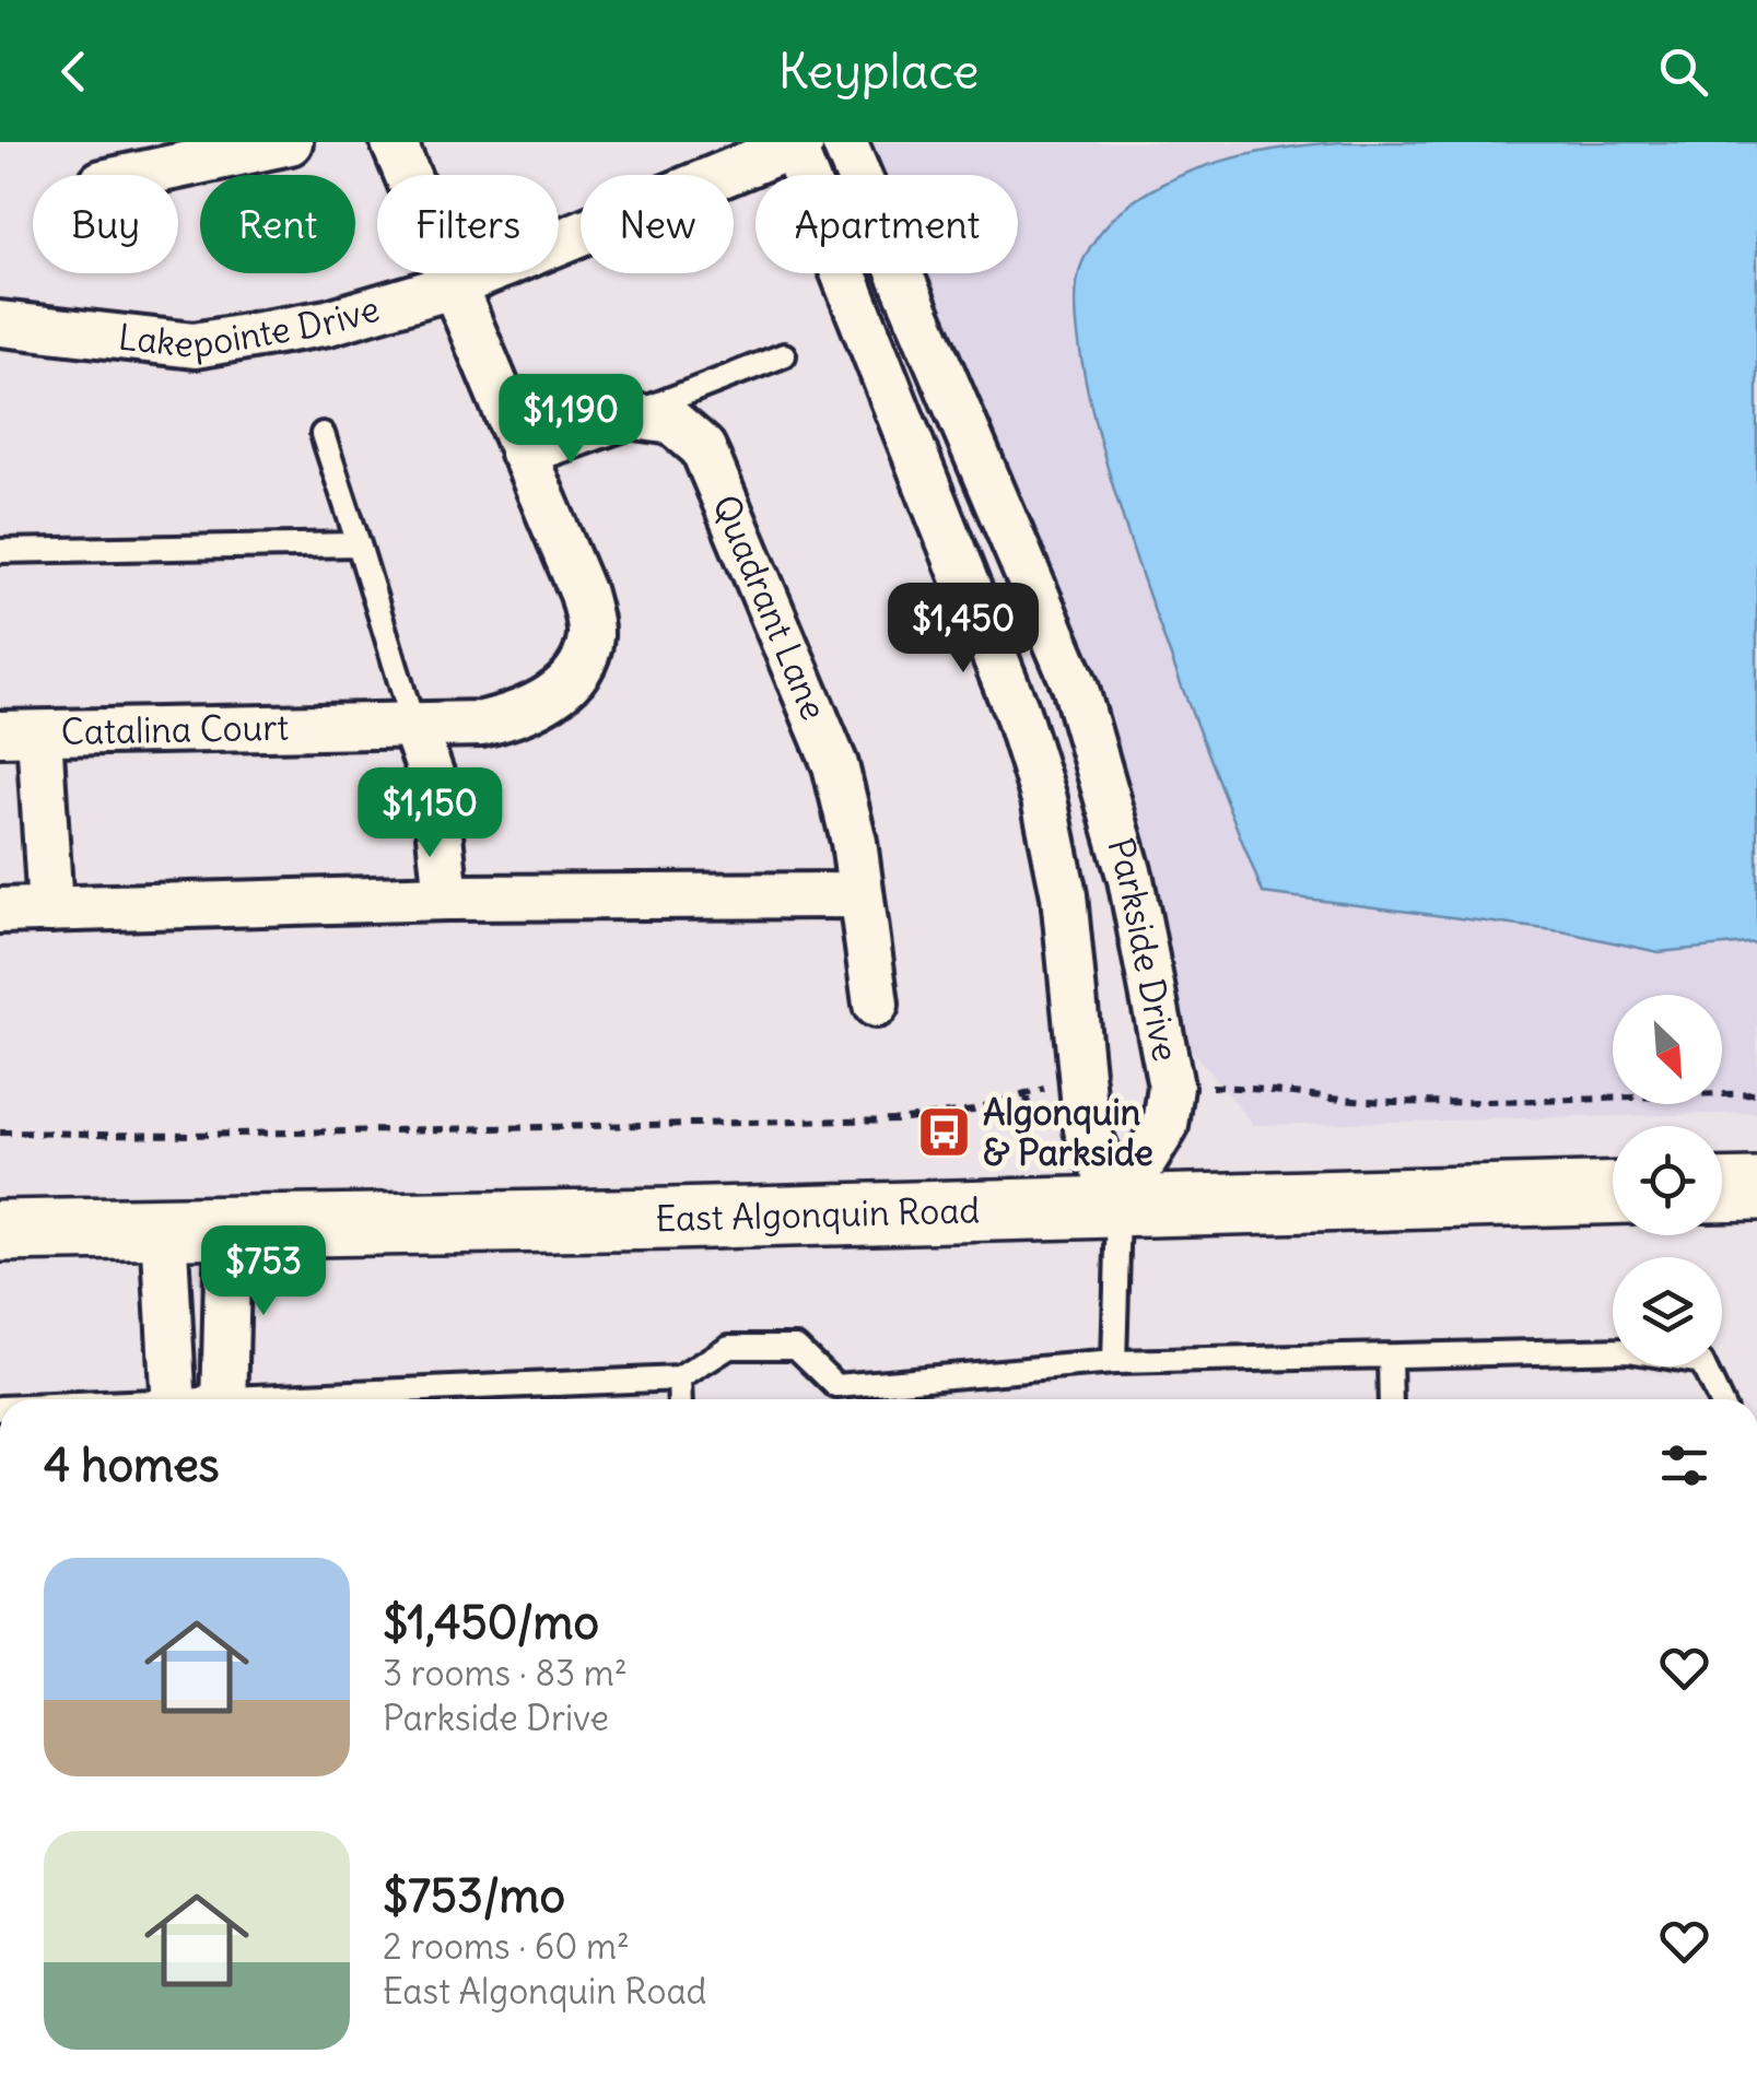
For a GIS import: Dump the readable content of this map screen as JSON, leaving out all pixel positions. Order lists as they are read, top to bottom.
{
  "streets": {
    "main road": ["East Algonquin Road"],
    "street": [
      "Lakepointe Drive",
      "Quadrant Lane",
      "Catalina Court",
      "Parkside Drive"
    ]
  },
  "crossings": [
    ["Lakepointe Drive", "Parkside Drive"],
    ["Parkside Drive", "East Algonquin Road"]
  ],
  "places": {
    "bus stop": ["Algonquin & Parkside"]
  },
  "north": "bottom right",
  "page": {
    "header": "Keyplace",
    "chip": [
      "Buy",
      "Rent",
      "Filters",
      "New",
      "Apartment"
    ],
    "price": [
      "$1,190",
      "$1,450",
      "$1,150",
      "$753"
    ],
    "heading": "4 homes",
    "list": [
      {
        "name": "$1,450/mo",
        "note": "3 rooms · 83 m² · Parkside Drive"
      },
      {
        "name": "$753/mo",
        "note": "2 rooms · 60 m² · East Algonquin Road"
      }
    ]
  }
}
